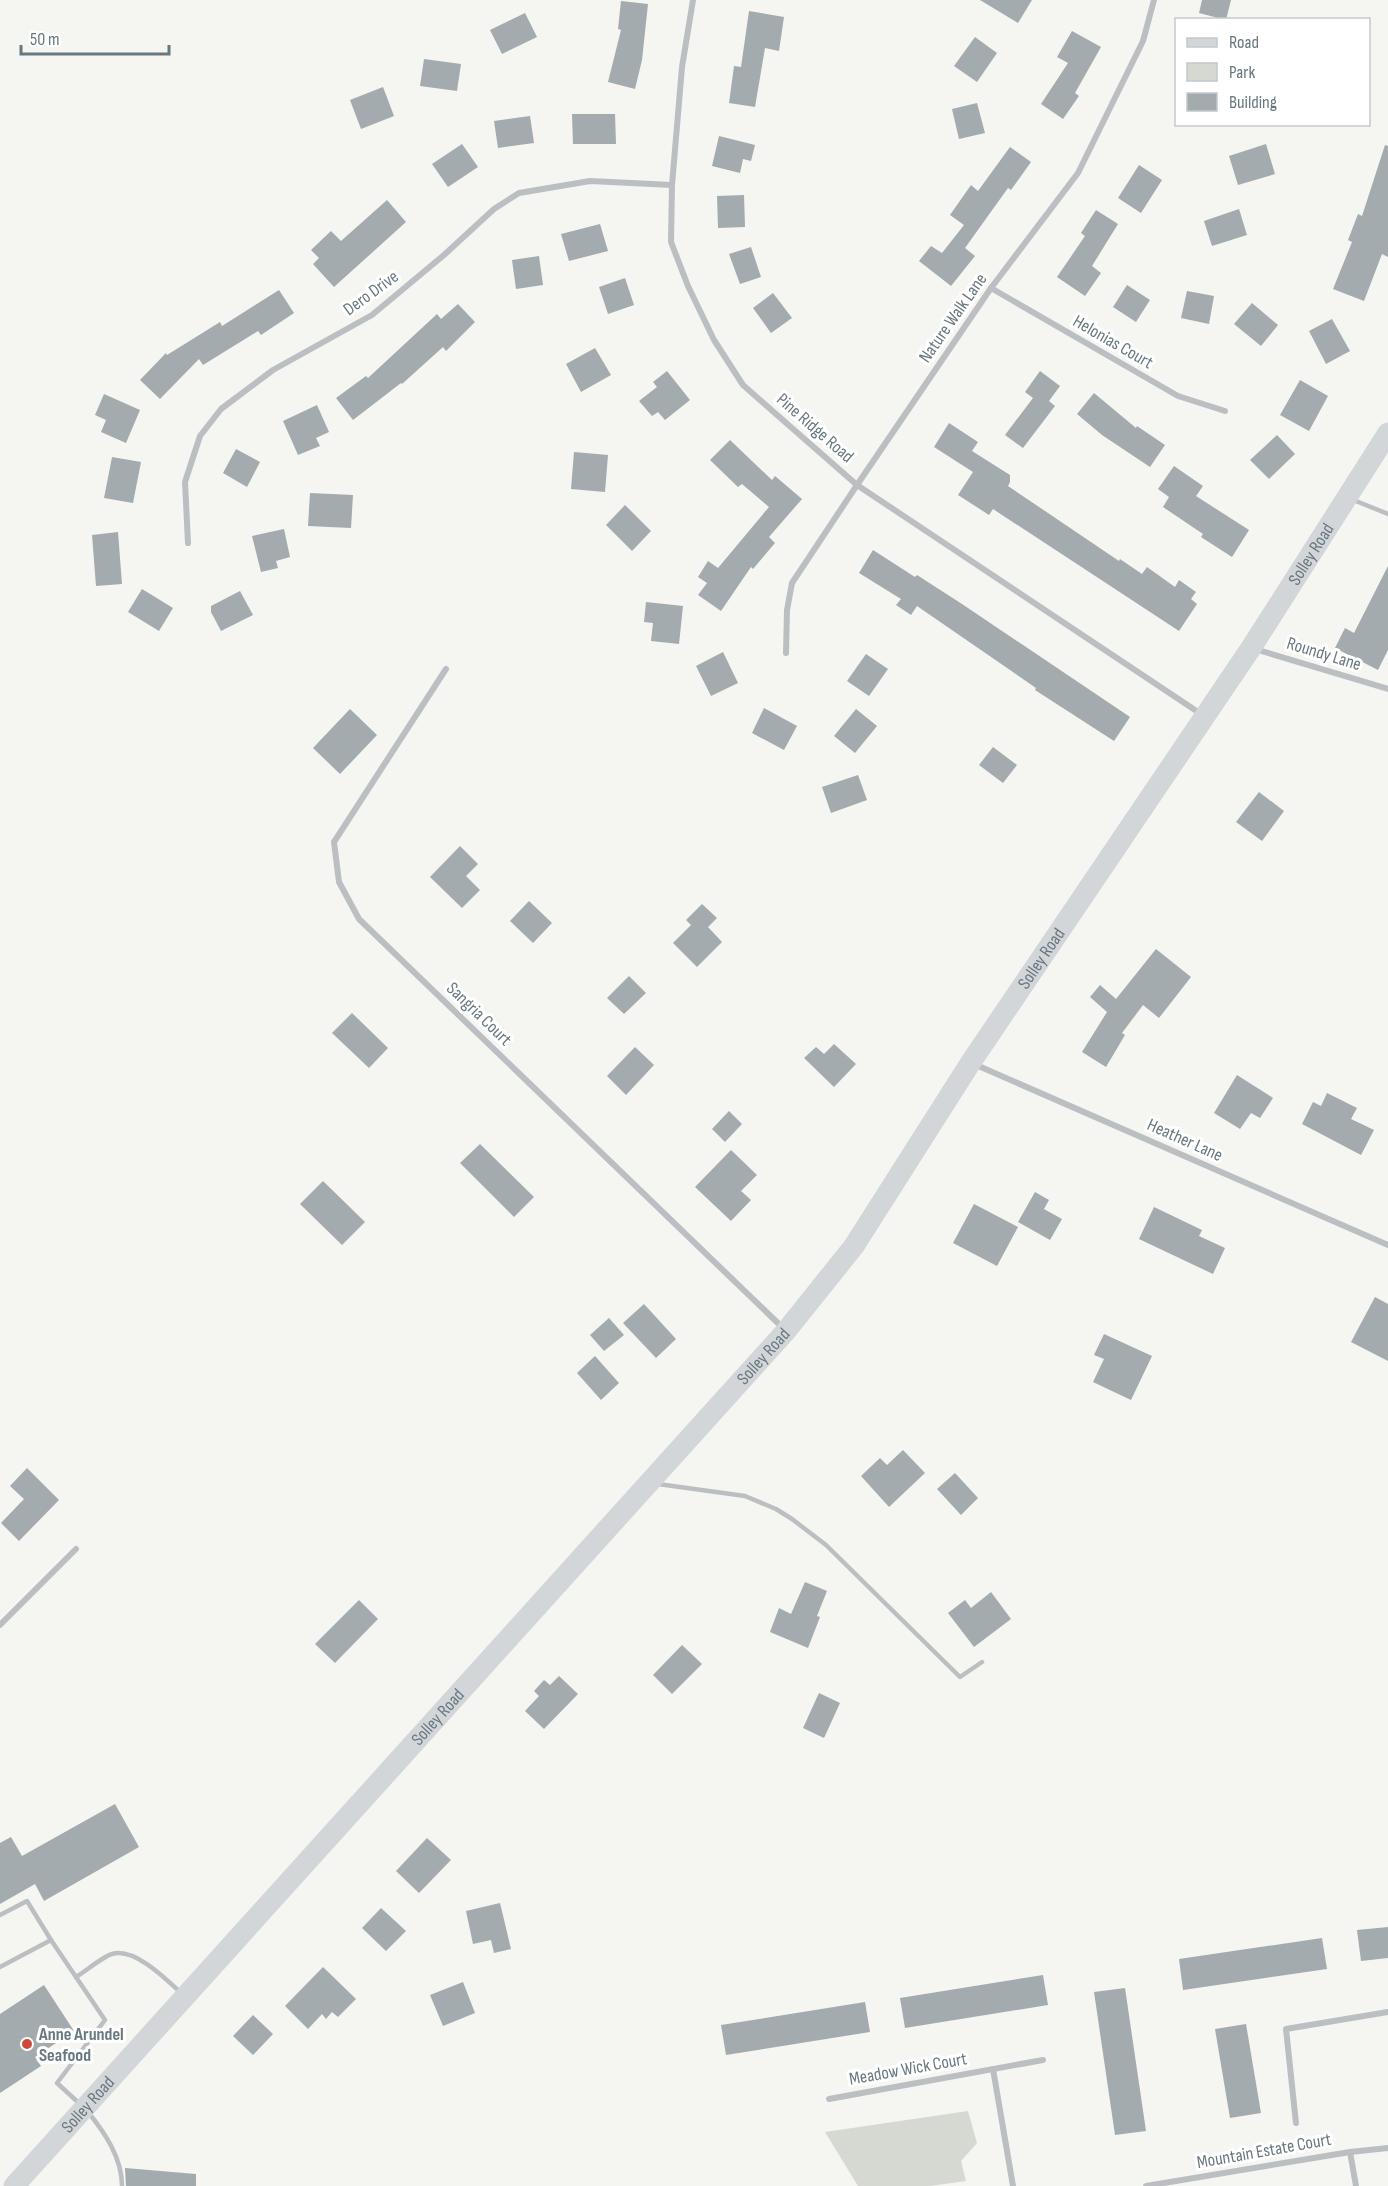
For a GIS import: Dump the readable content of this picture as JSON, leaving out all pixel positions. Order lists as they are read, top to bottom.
{
  "streets": {
    "main road": ["Solley Road"],
    "street": [
      "Dero Drive",
      "Nature Walk Lane",
      "Helonias Court",
      "Pine Ridge Road",
      "Roundy Lane",
      "Sangria Court",
      "Heather Lane",
      "Meadow Wick Court",
      "Mountain Estate Court"
    ]
  },
  "crossings": [
    ["Dero Drive", "Pine Ridge Road"],
    ["Nature Walk Lane", "Helonias Court"],
    ["Nature Walk Lane", "Pine Ridge Road"],
    ["Pine Ridge Road", "Solley Road"],
    ["Solley Road", "Roundy Lane"],
    ["Solley Road", "Sangria Court"],
    ["Solley Road", "Heather Lane"]
  ],
  "places": ["Anne Arundel Seafood"],
  "legend": ["Road", "Park", "Building"],
  "scale_bar": "50 m"
}
